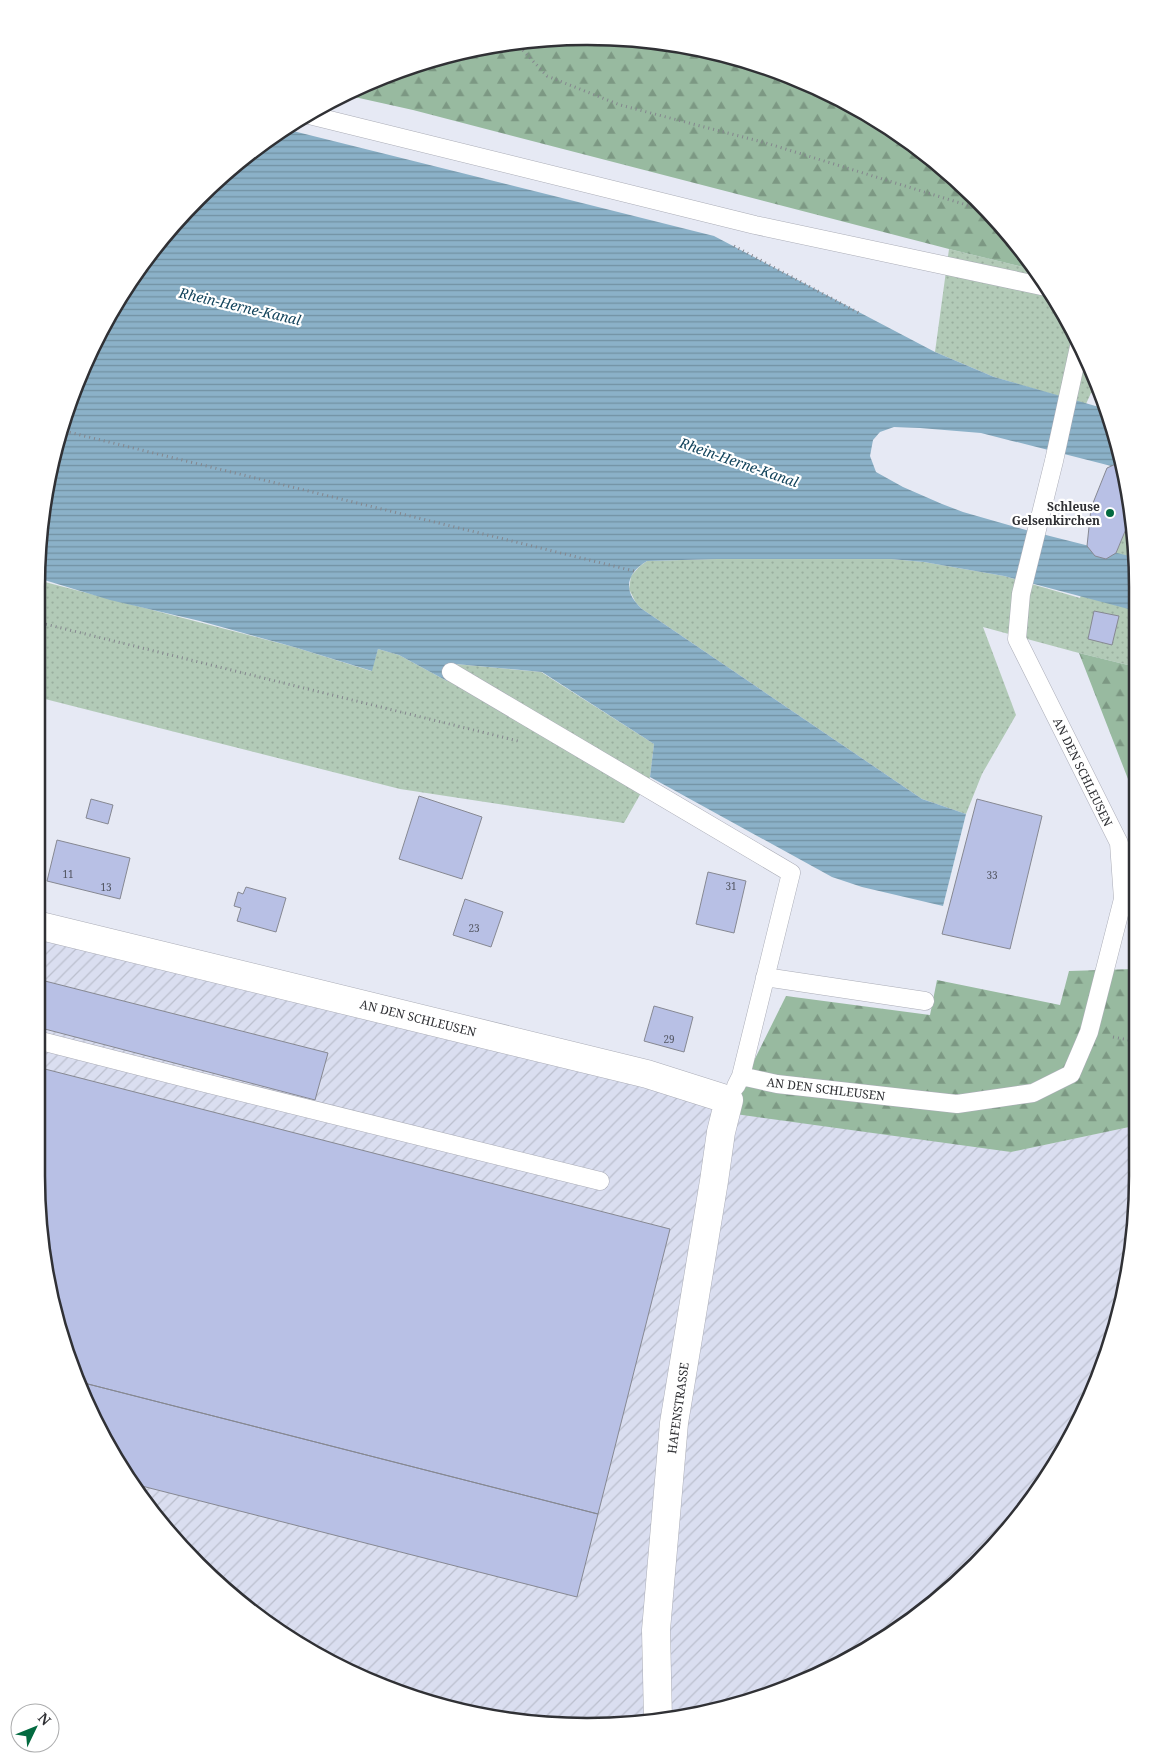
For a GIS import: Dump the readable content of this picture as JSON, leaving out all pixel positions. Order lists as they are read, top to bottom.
{
  "streets": {
    "street": ["AN DEN SCHLEUSEN", "HAFENSTRASSE"]
  },
  "crossings": [
    ["AN DEN SCHLEUSEN", "HAFENSTRASSE"]
  ],
  "water": ["Rhein-Herne-Kanal"],
  "places": ["Schleuse Gelsenkirchen"],
  "house_numbers": [
    "11",
    "33",
    "31",
    "13",
    "23",
    "29"
  ],
  "north": "top right"
}
